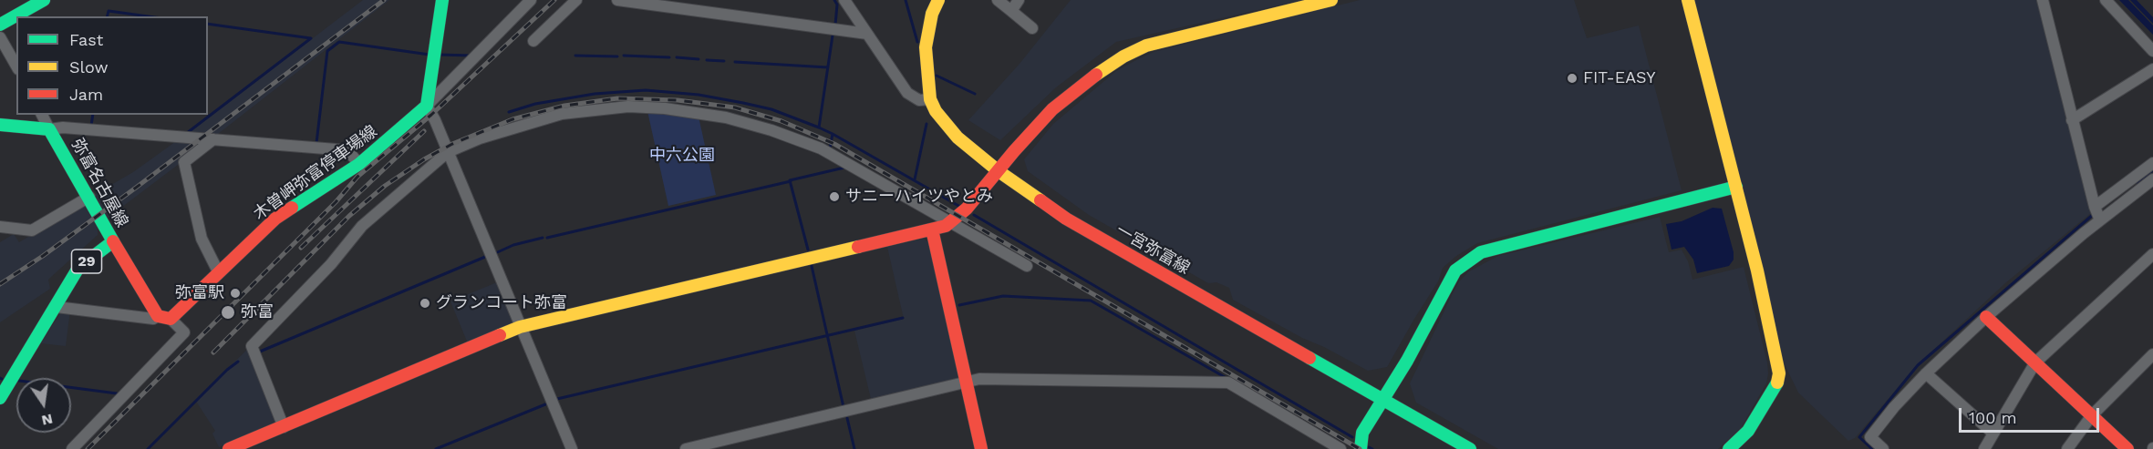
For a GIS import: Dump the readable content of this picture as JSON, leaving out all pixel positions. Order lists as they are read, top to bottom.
{
  "streets": {
    "main road": [
      "木曽岬弥富停車場線",
      "弥富名古屋線",
      "一宮弥富線",
      "29"
    ]
  },
  "parks": ["中六公園"],
  "places": [
    "FIT-EASY",
    "サニーハイツやとみ",
    "弥富駅",
    "グランコート弥富",
    "弥富"
  ],
  "legend": ["Fast", "Slow", "Jam"],
  "scale_bar": "100 m",
  "north": "bottom"
}
